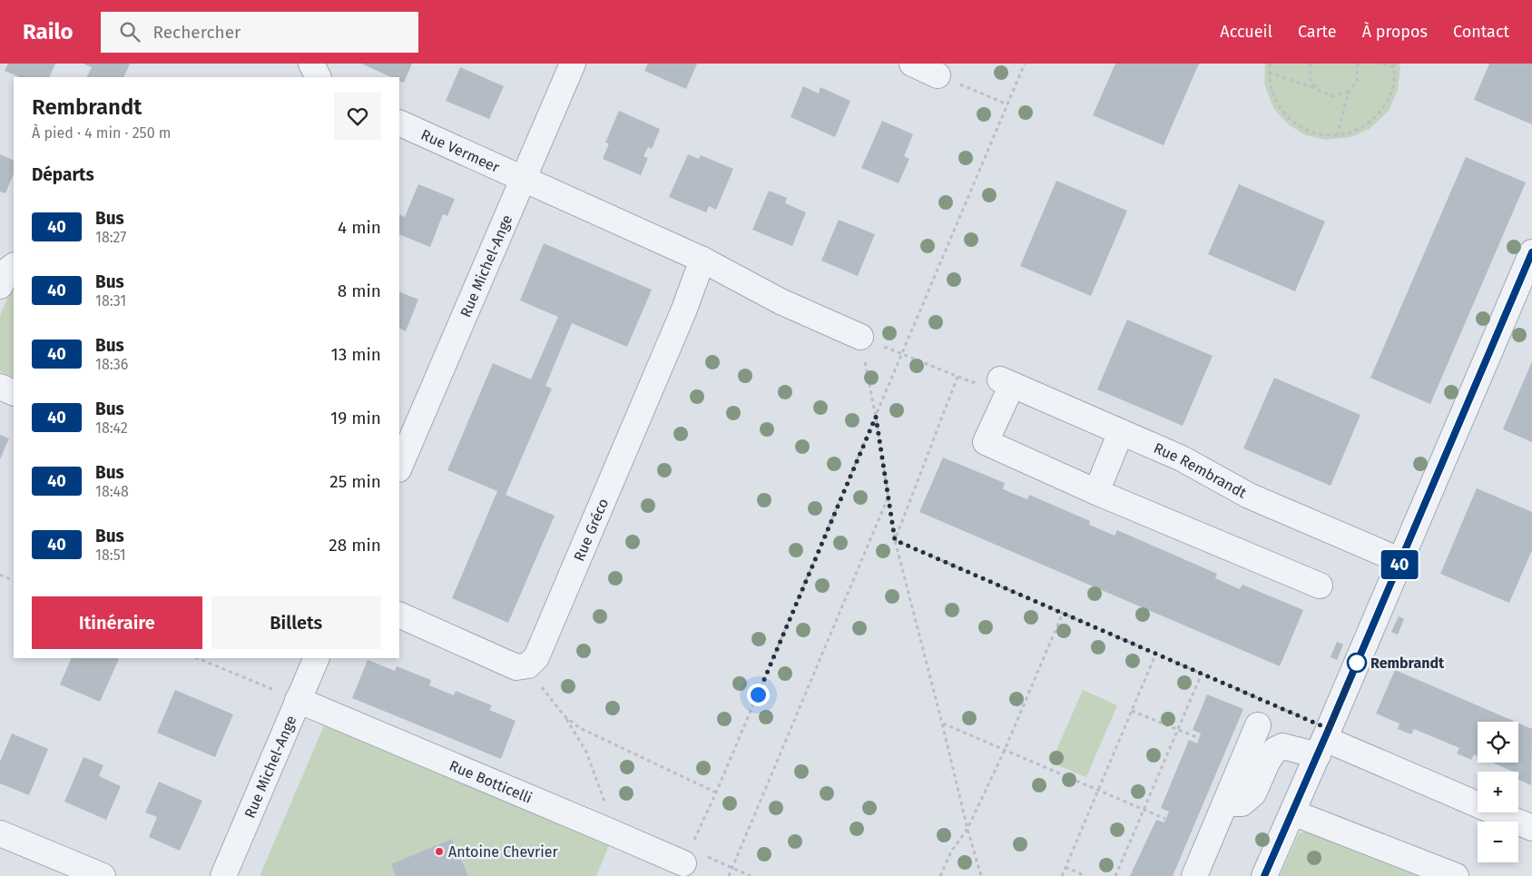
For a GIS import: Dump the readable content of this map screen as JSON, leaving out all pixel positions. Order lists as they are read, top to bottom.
{
  "streets": {
    "street": [
      "Rue Vermeer",
      "Rue Michel-Ange",
      "Rue Rembrandt",
      "Rue Gréco",
      "Rue Botticelli"
    ]
  },
  "crossings": [
    ["Rue Vermeer", "Rue Michel-Ange"],
    ["Rue Michel-Ange", "Rue Botticelli"]
  ],
  "places": ["Rembrandt", "Antoine Chevrier"],
  "lines": ["bus line 40"],
  "page": {
    "header": "Railo",
    "search": "Rechercher",
    "nav": [
      "Accueil",
      "Carte",
      "À propos",
      "Contact"
    ],
    "on_map": "40",
    "heading": [
      ["Rembrandt", "À pied · 4 min · 250 m"],
      "Départs"
    ],
    "list": [
      {
        "mark": "40",
        "name": "Bus",
        "note": "18:27",
        "value": "4 min"
      },
      {
        "mark": "40",
        "name": "Bus",
        "note": "18:31",
        "value": "8 min"
      },
      {
        "mark": "40",
        "name": "Bus",
        "note": "18:36",
        "value": "13 min"
      },
      {
        "mark": "40",
        "name": "Bus",
        "note": "18:42",
        "value": "19 min"
      },
      {
        "mark": "40",
        "name": "Bus",
        "note": "18:48",
        "value": "25 min"
      },
      {
        "mark": "40",
        "name": "Bus",
        "note": "18:51",
        "value": "28 min"
      }
    ],
    "buttons": ["Itinéraire", "Billets"],
    "map_buttons": ["+", "−"]
  }
}
